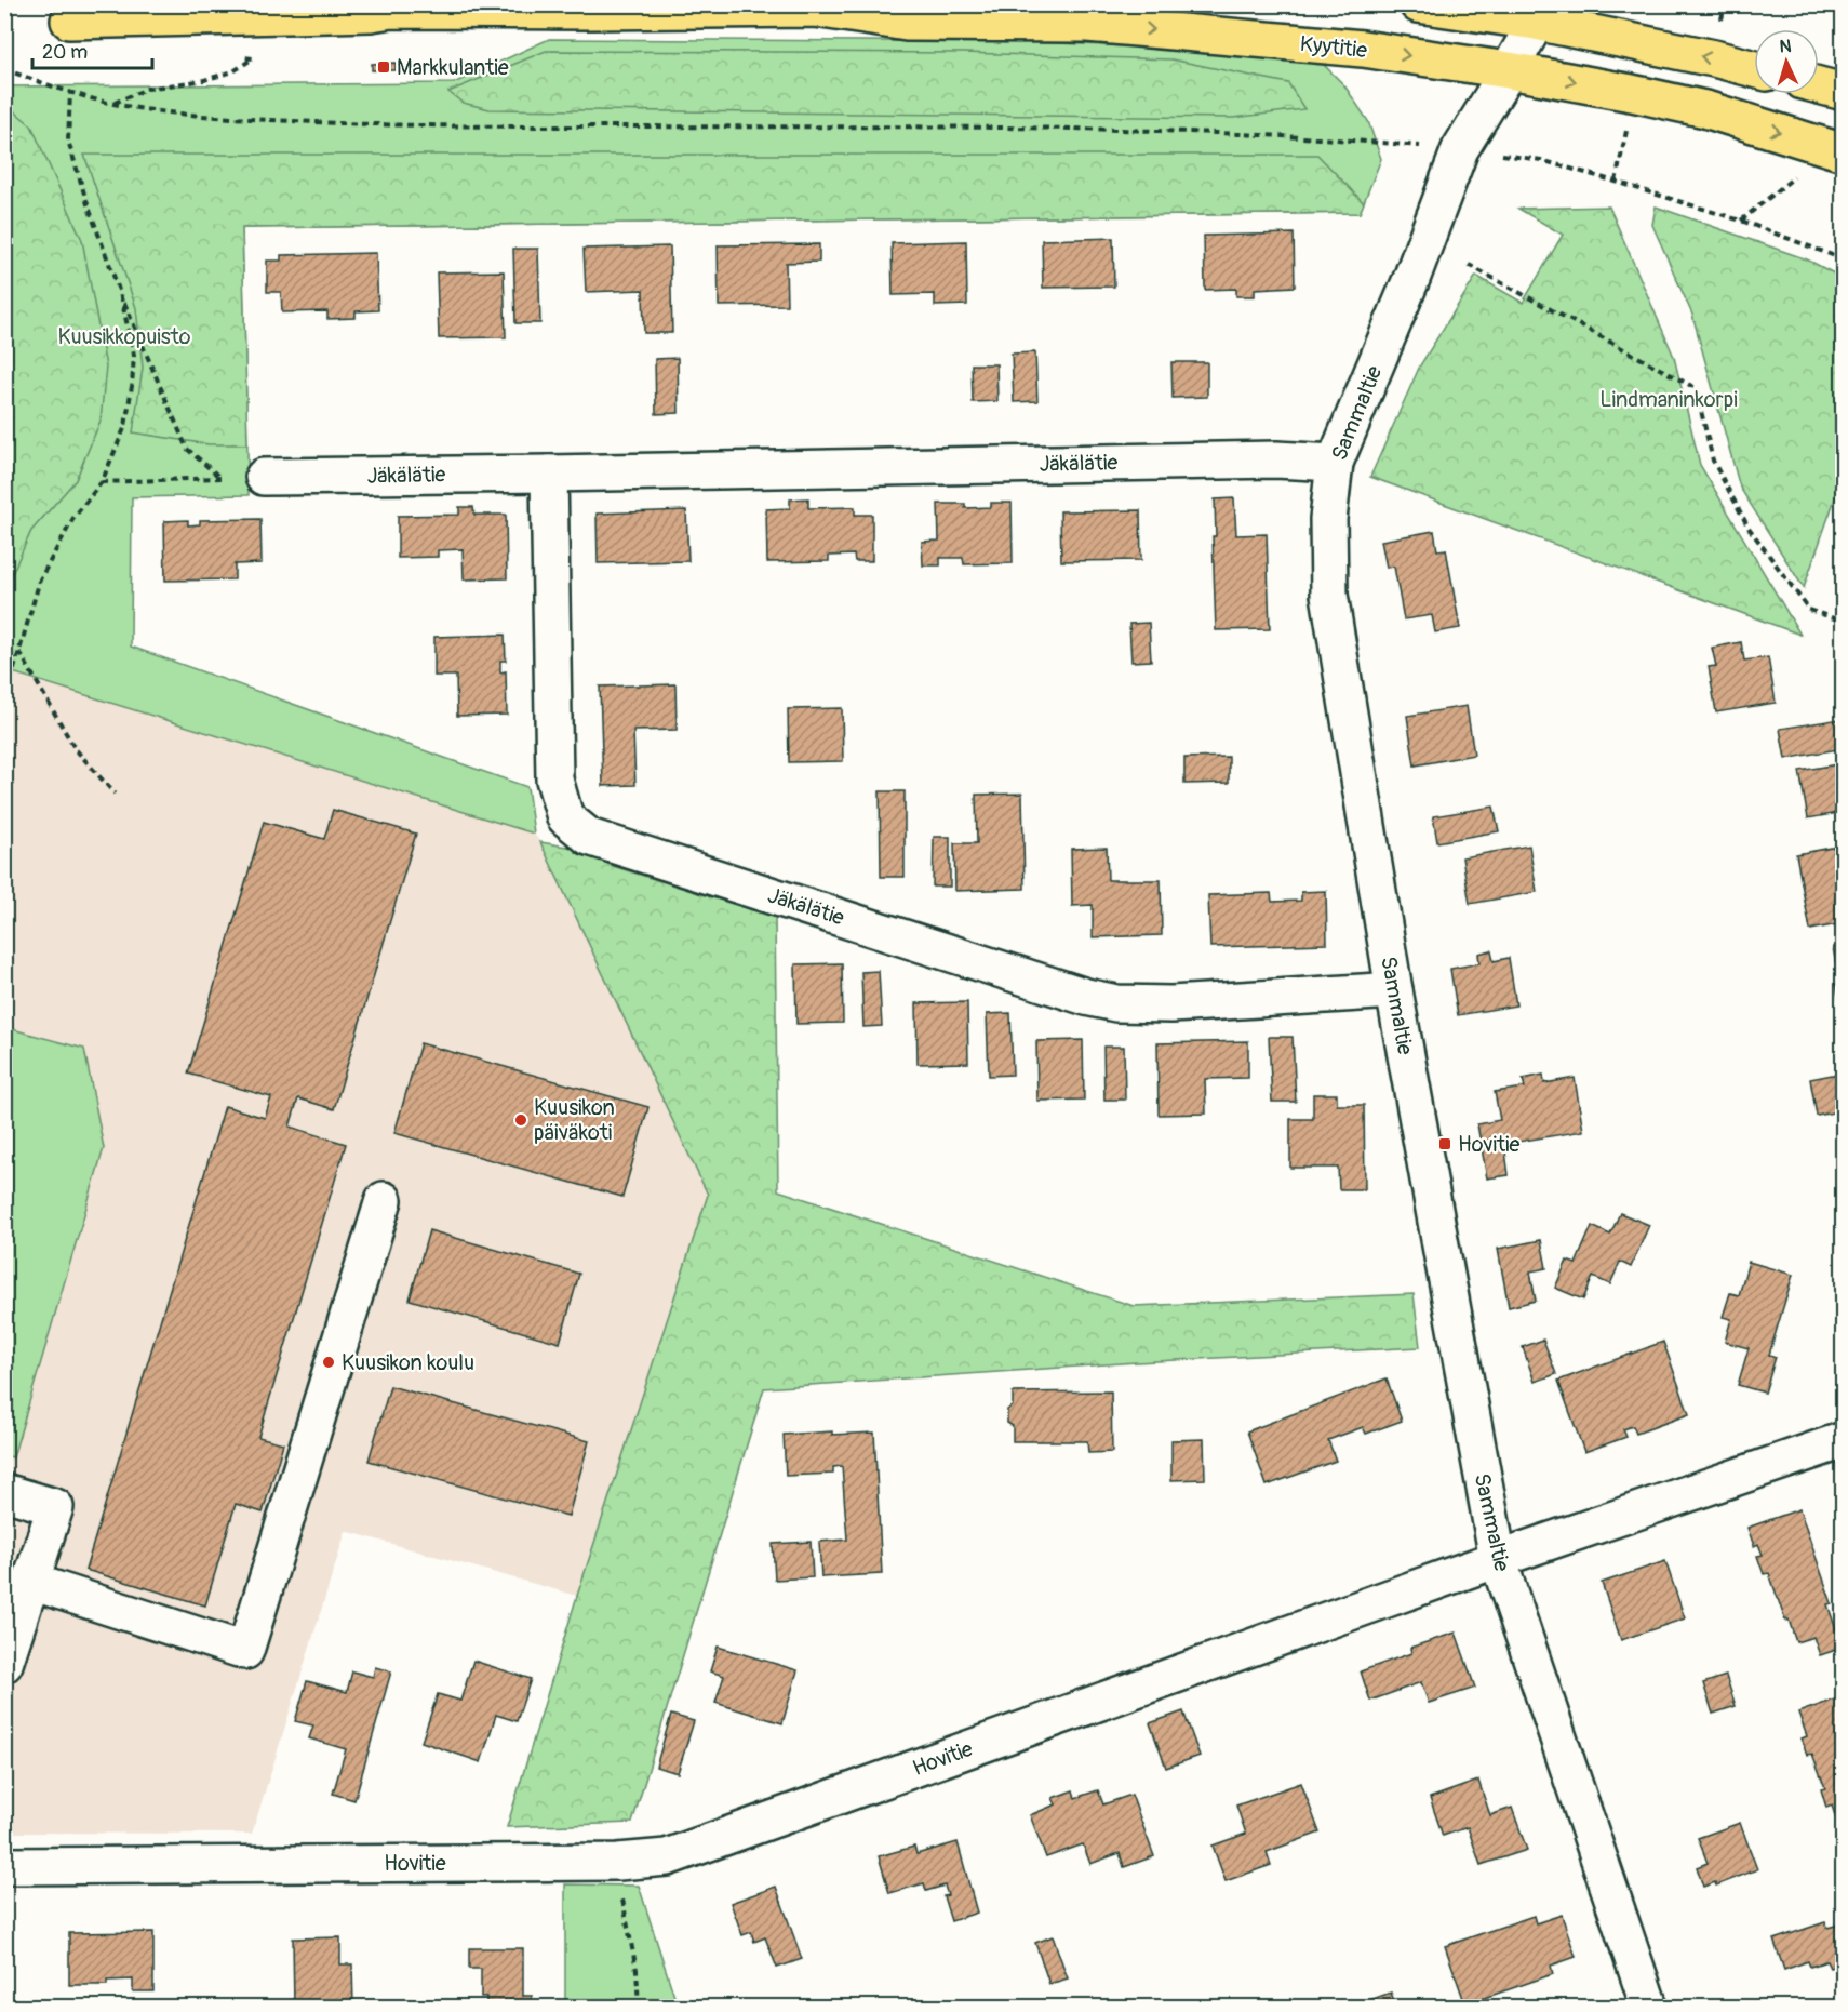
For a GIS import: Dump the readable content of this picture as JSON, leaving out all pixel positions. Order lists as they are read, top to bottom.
{
  "streets": {
    "main road": ["Kyytitie"],
    "street": ["Sammaltie", "Jäkälätie", "Hovitie"]
  },
  "crossings": [
    ["Kyytitie", "Sammaltie"],
    ["Sammaltie", "Jäkälätie"],
    ["Sammaltie", "Hovitie"]
  ],
  "parks": ["Kuusikkopuisto", "Lindmaninkorpi"],
  "places": {
    "transit": ["Markkulantie", "Hovitie"],
    "other": ["Kuusikon päiväkoti", "Kuusikon koulu"]
  },
  "scale_bar": "20 m",
  "north": "top"
}
